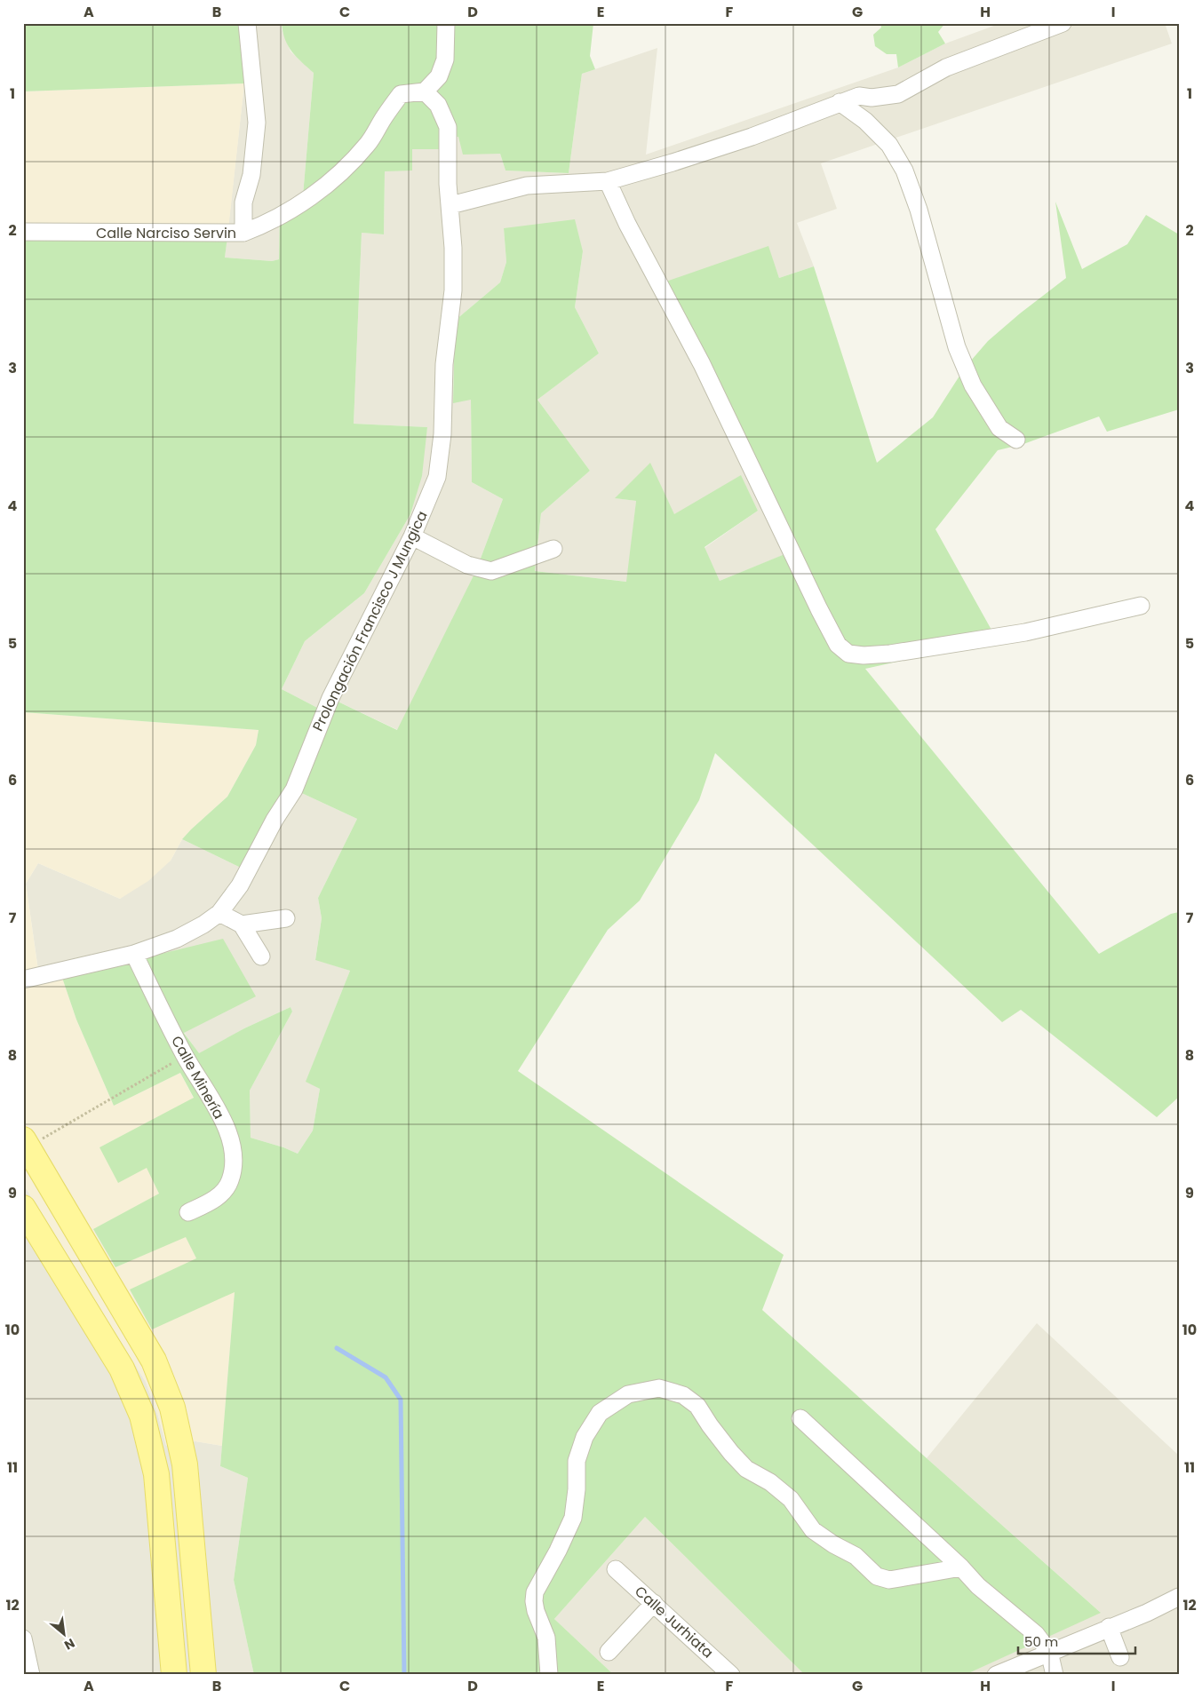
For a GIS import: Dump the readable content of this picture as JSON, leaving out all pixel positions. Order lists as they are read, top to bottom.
{
  "streets": {
    "street": [
      "Calle Narciso Servin",
      "Prolongación Francisco J Mungica",
      "Calle Minería",
      "Calle Jurhiata"
    ]
  },
  "crossings": [
    ["Prolongación Francisco J Mungica", "Calle Minería"]
  ],
  "scale_bar": "50 m",
  "north": "bottom right",
  "grid": {
    "columns": [
      "A",
      "B",
      "C",
      "D",
      "E",
      "F",
      "G",
      "H",
      "I"
    ],
    "rows": [
      "1",
      "2",
      "3",
      "4",
      "5",
      "6",
      "7",
      "8",
      "9",
      "10",
      "11",
      "12"
    ]
  }
}
